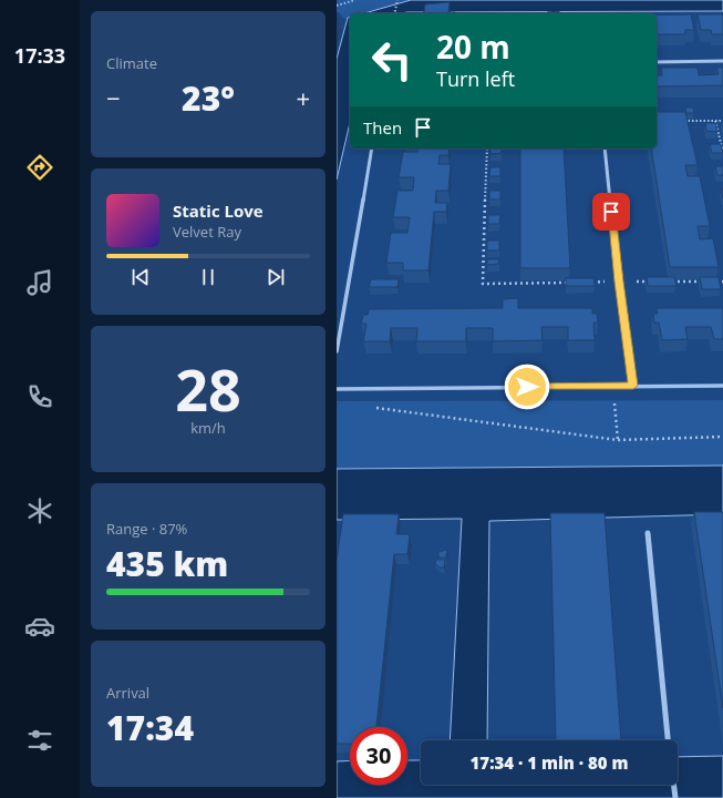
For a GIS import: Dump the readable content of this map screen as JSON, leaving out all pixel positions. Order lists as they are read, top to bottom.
{
  "page": {
    "tabs": "17:33",
    "tile": [
      "Climate",
      ["28", "km/h"],
      ["Range · 87%", "435 km"],
      ["Arrival", "17:34"]
    ],
    "turn": ["20 m", "Turn left"],
    "heat": ["−", "23°", "+"],
    "then": "Then",
    "song": ["Static Love", "Velvet Ray"],
    "limit": "30",
    "trip": "17:34 · 1 min · 80 m"
  }
}
